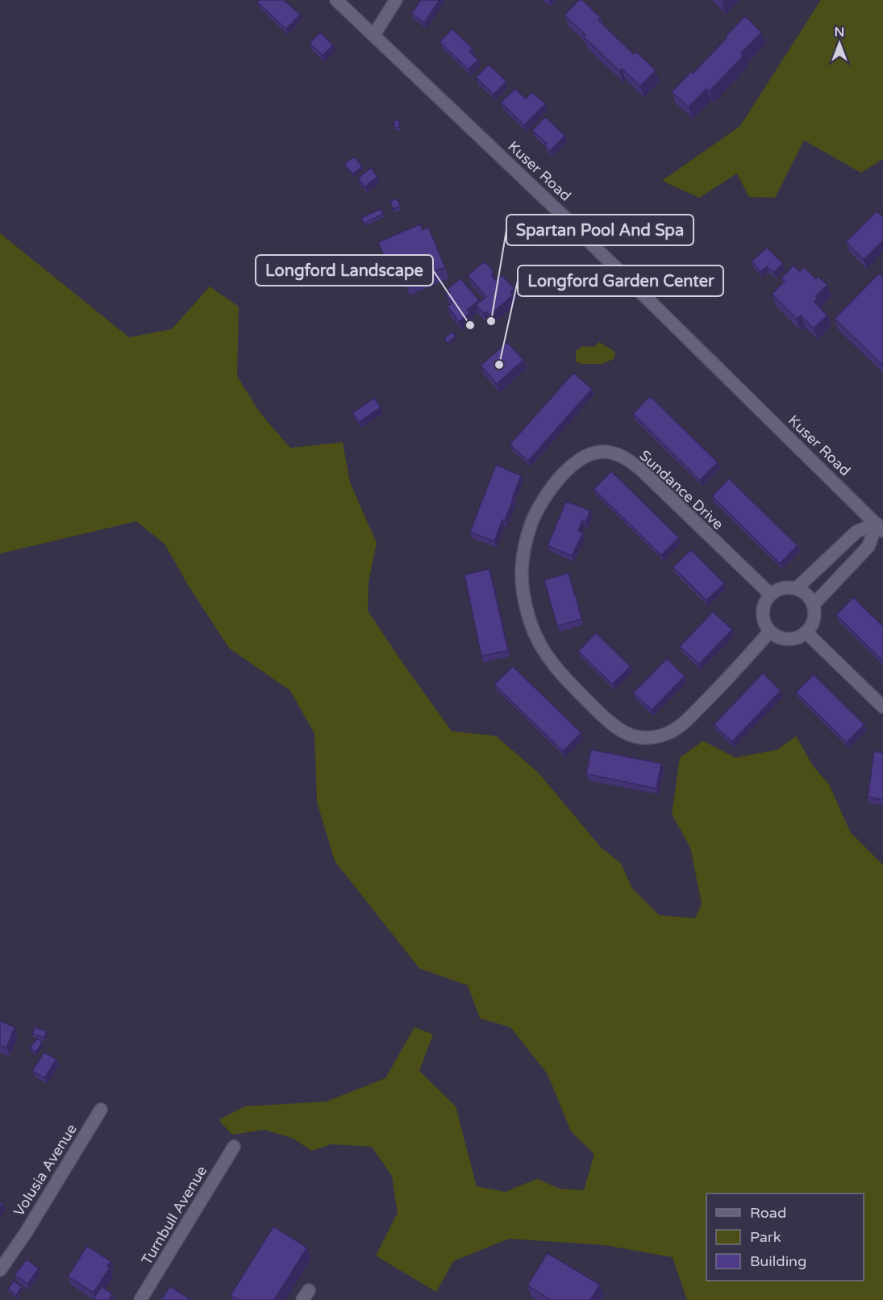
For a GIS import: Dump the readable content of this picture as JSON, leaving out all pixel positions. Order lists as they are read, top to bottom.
{
  "streets": {
    "street": [
      "Kuser Road",
      "Sundance Drive",
      "Volusia Avenue",
      "Turnbull Avenue"
    ]
  },
  "places": ["Spartan Pool And Spa", "Longford Landscape", "Longford Garden Center"],
  "legend": ["Road", "Park", "Building"],
  "north": "top"
}
